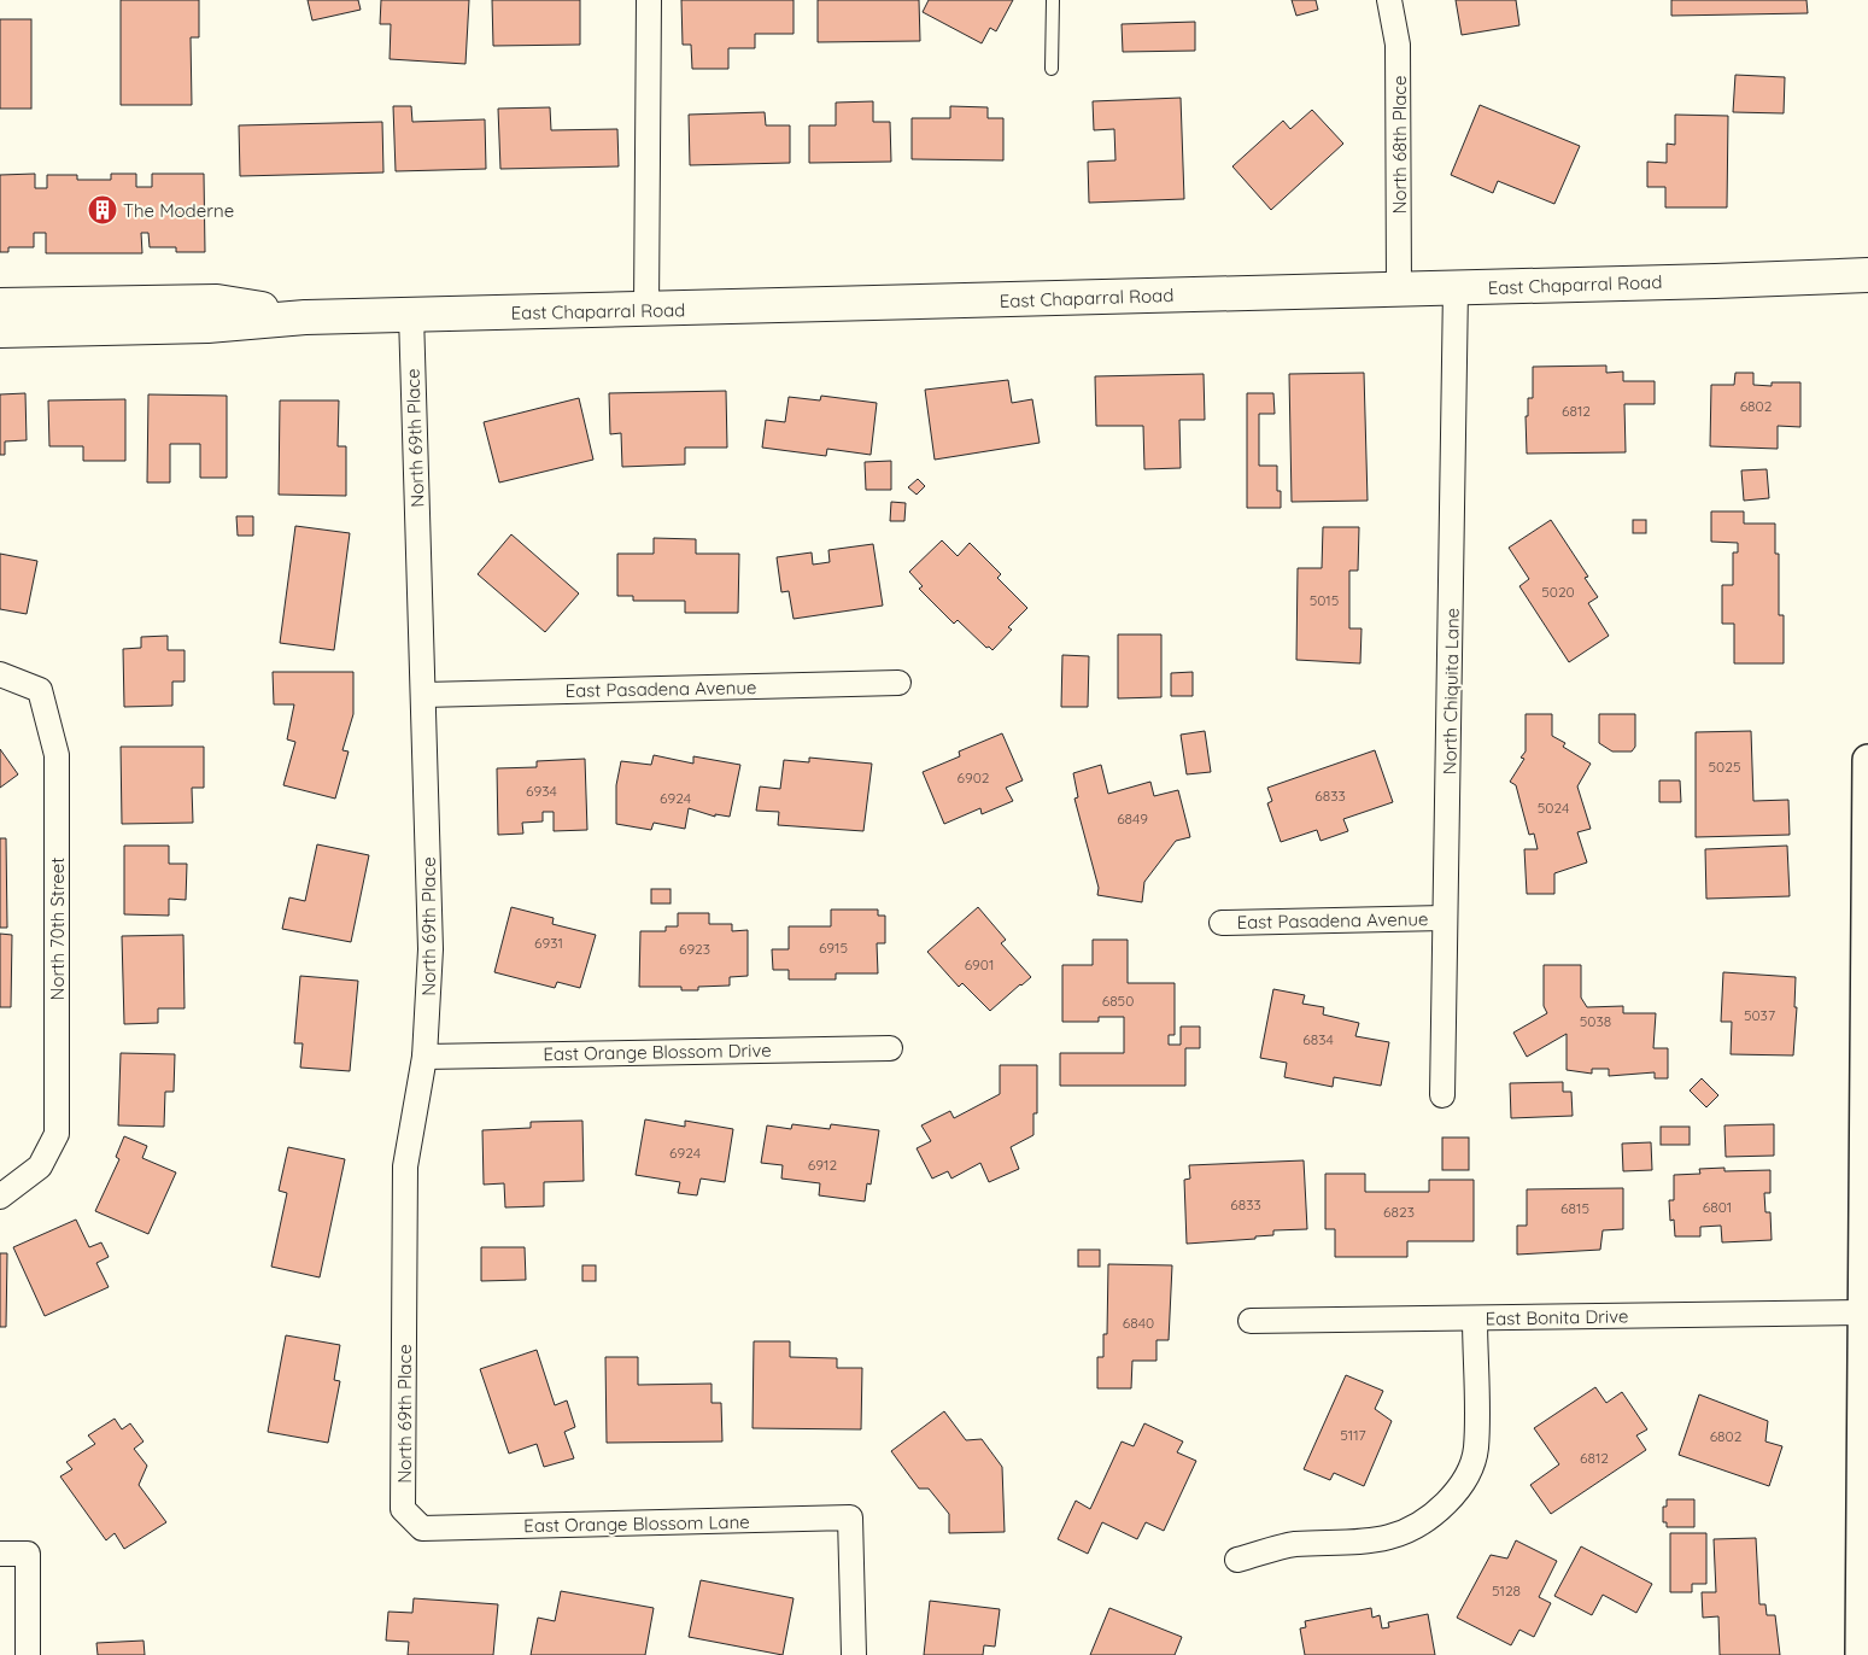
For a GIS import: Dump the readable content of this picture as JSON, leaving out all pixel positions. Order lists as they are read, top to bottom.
{
  "streets": {
    "main road": ["East Chaparral Road"],
    "street": [
      "North 68th Place",
      "North 69th Place",
      "East Pasadena Avenue",
      "North Chiquita Lane",
      "North 70th Street",
      "East Orange Blossom Drive",
      "East Bonita Drive",
      "East Orange Blossom Lane"
    ]
  },
  "crossings": [
    ["North 68th Place", "East Chaparral Road"],
    ["East Chaparral Road", "North 69th Place"],
    ["East Chaparral Road", "North Chiquita Lane"],
    ["North 69th Place", "East Pasadena Avenue"],
    ["North 69th Place", "East Orange Blossom Drive"],
    ["North 69th Place", "East Orange Blossom Lane"],
    ["East Pasadena Avenue", "North Chiquita Lane"]
  ],
  "places": {
    "building": ["The Moderne"]
  },
  "house_numbers": [
    "6802",
    "6812",
    "5020",
    "5015",
    "5025",
    "6902",
    "6934",
    "6833",
    "6924",
    "5024",
    "6849",
    "6931",
    "6915",
    "6923",
    "6901",
    "6850",
    "5037",
    "5038",
    "6834",
    "6924",
    "6912",
    "6833",
    "6801",
    "6815",
    "6823",
    "6840",
    "5117",
    "6802",
    "6812",
    "5128"
  ]
}
